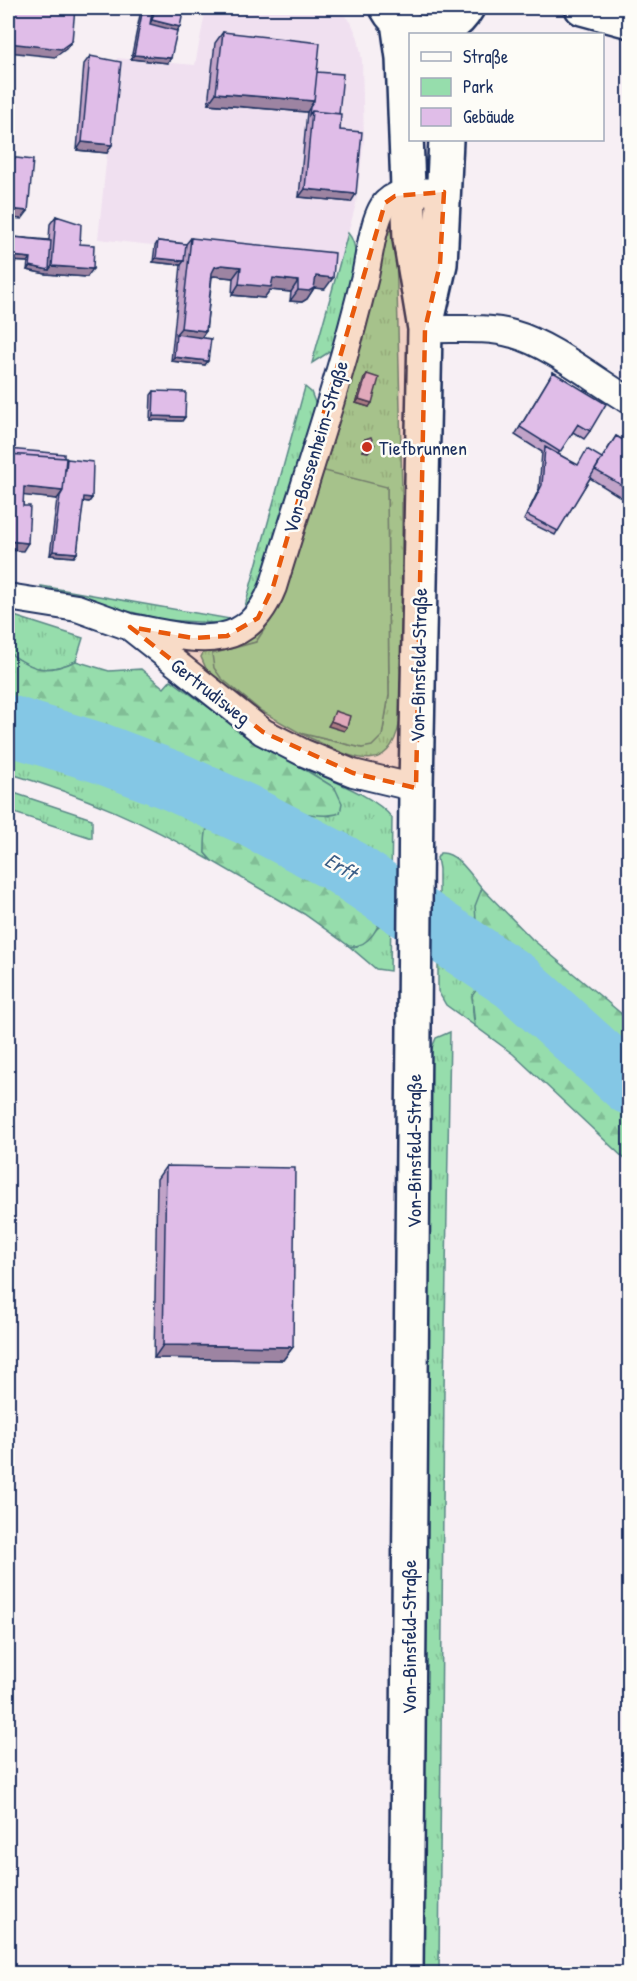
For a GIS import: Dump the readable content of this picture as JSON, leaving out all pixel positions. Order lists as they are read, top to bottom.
{
  "streets": {
    "main road": ["Von-Binsfeld-Straße"],
    "street": ["Von-Bassenheim-Straße", "Gertrudisweg"]
  },
  "crossings": [
    ["Von-Bassenheim-Straße", "Von-Binsfeld-Straße"],
    ["Von-Bassenheim-Straße", "Gertrudisweg"],
    ["Von-Binsfeld-Straße", "Gertrudisweg"]
  ],
  "water": ["Erft"],
  "places": ["Tiefbrunnen"],
  "legend": ["Straße", "Park", "Gebäude"]
}
